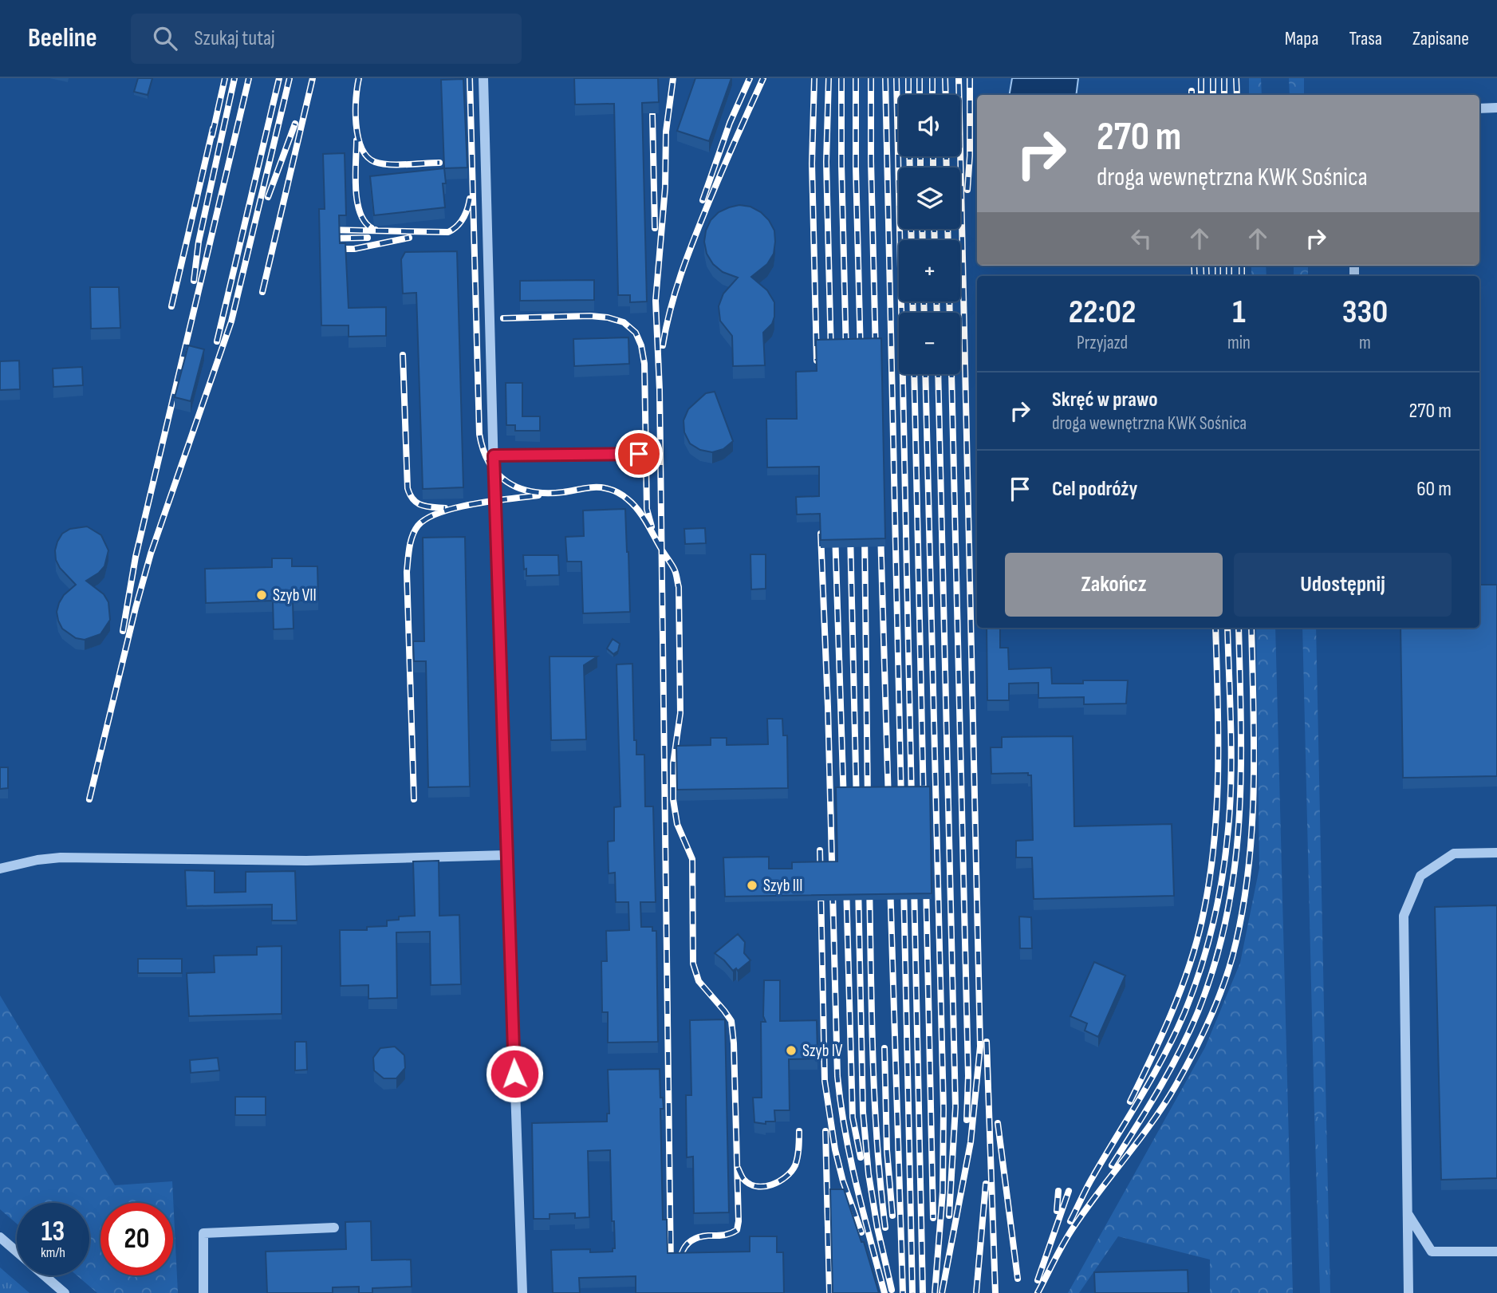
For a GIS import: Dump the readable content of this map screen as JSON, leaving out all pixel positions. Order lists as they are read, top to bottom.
{
  "places": ["Szyb VII", "Szyb III", "Szyb IV"],
  "page": {
    "header": "Beeline",
    "search": "Szukaj tutaj",
    "nav": ["Mapa", "Trasa", "Zapisane"],
    "map_buttons": ["+", "−"],
    "turn": ["270 m", "droga wewnętrzna KWK Sośnica"],
    "eta": [
      "22:02",
      "Przyjazd",
      "1",
      "min",
      "330",
      "m"
    ],
    "list": [
      {
        "name": "Skręć w prawo",
        "note": "droga wewnętrzna KWK Sośnica",
        "value": "270 m"
      },
      {
        "name": "Cel podróży",
        "value": "60 m"
      }
    ],
    "buttons": ["Zakończ", "Udostępnij"],
    "speed": "13 km/h",
    "limit": "20"
  }
}
